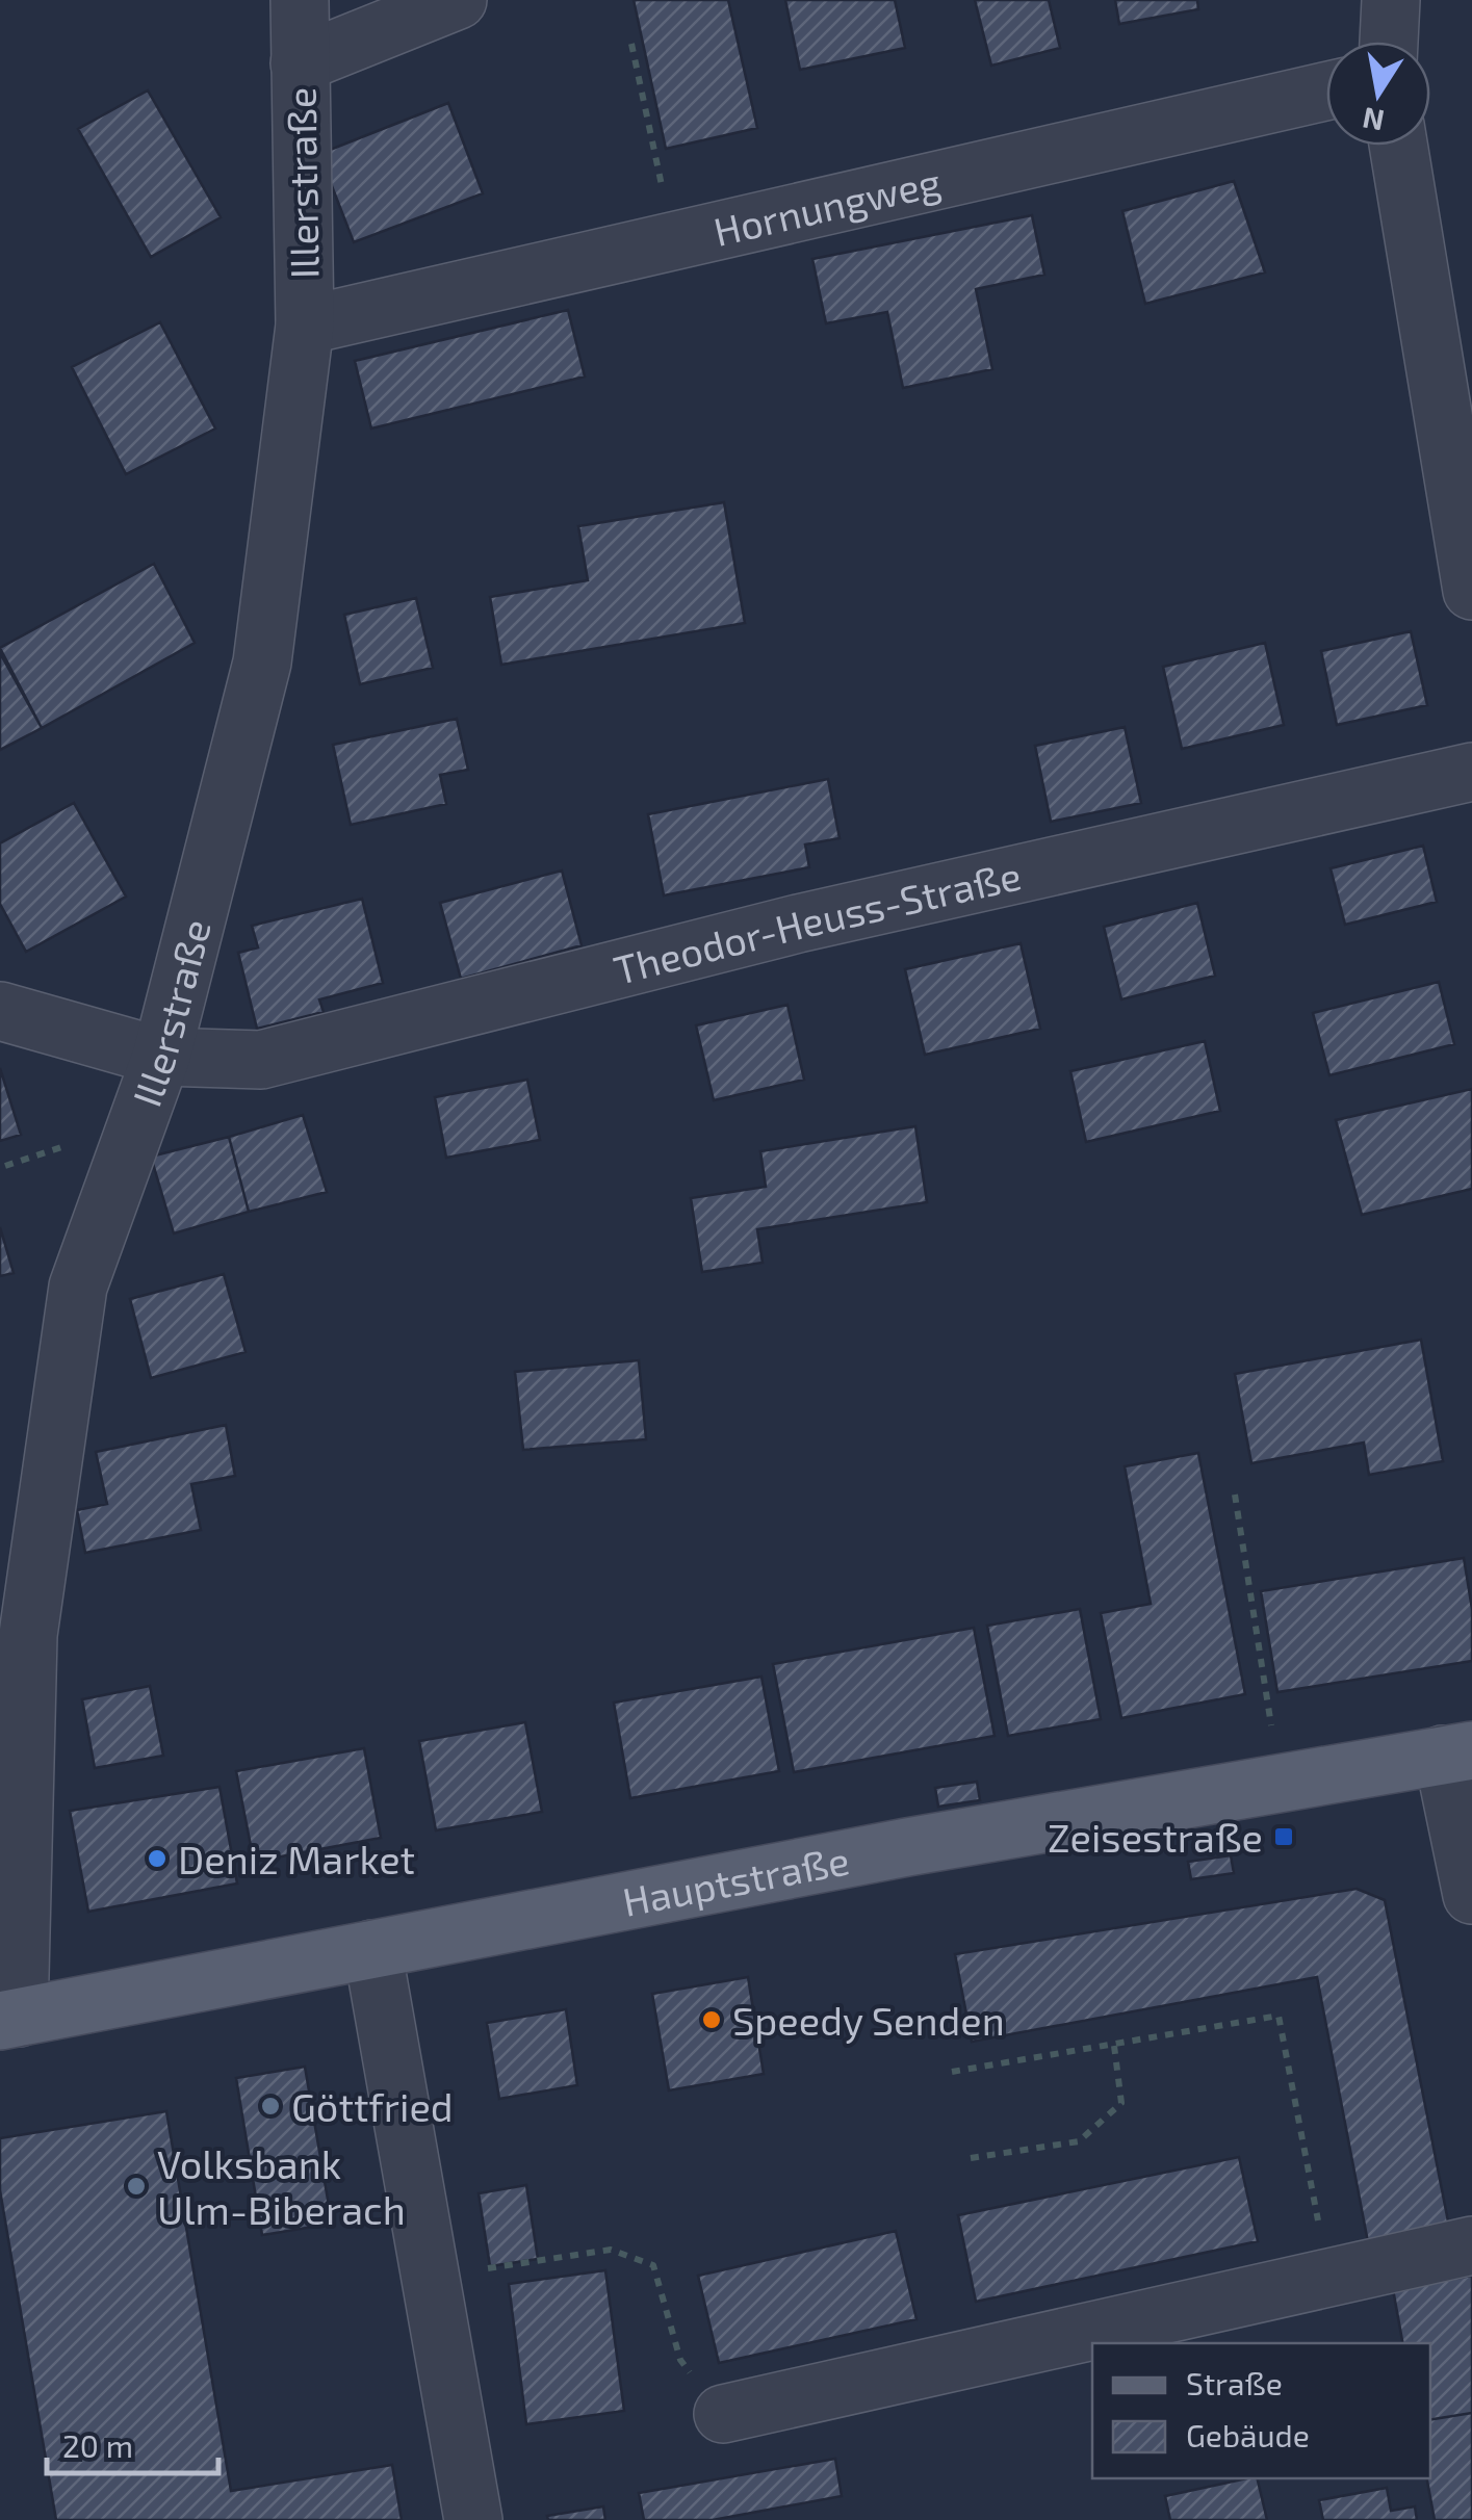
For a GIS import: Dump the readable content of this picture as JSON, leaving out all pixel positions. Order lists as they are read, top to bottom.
{
  "streets": {
    "main road": ["Hauptstraße"],
    "street": ["Illerstraße", "Hornungweg", "Theodor-Heuss-Straße"]
  },
  "crossings": [
    ["Illerstraße", "Hornungweg"],
    ["Illerstraße", "Theodor-Heuss-Straße"],
    ["Illerstraße", "Hauptstraße"]
  ],
  "places": {
    "transit": ["Zeisestraße"],
    "other": [
      "Deniz Market",
      "Speedy Senden",
      "Göttfried",
      "Volksbank Ulm-Biberach"
    ]
  },
  "legend": ["Straße", "Gebäude"],
  "scale_bar": "20 m",
  "north": "bottom"
}
